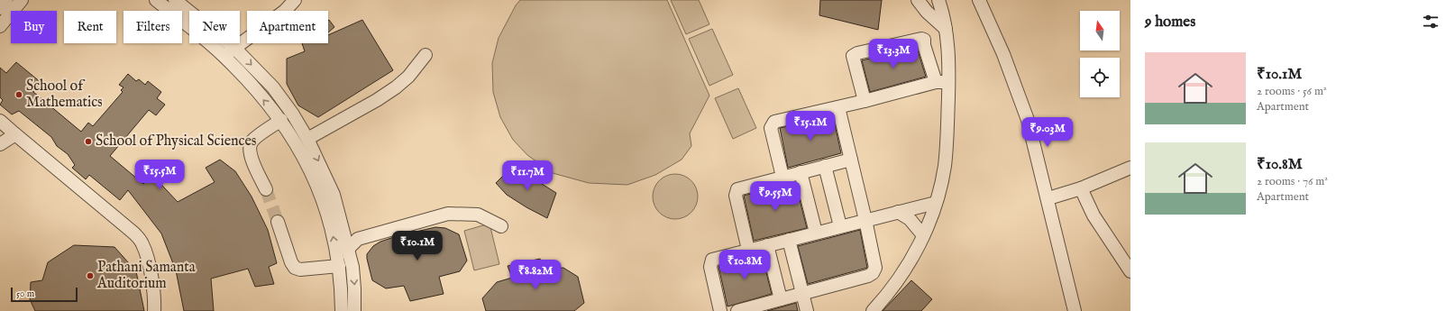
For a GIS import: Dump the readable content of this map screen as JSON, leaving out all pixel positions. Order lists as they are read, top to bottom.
{
  "places": ["School of Mathematics", "School of Physical Sciences", "Pathani Samanta Auditorium"],
  "scale_bar": "50 m",
  "north": "top",
  "page": {
    "heading": "9 homes",
    "chip": [
      "Buy",
      "Rent",
      "Filters",
      "New",
      "Apartment"
    ],
    "price": [
      "₹13.3M",
      "₹15.1M",
      "₹9.03M",
      "₹15.5M",
      "₹11.7M",
      "₹9.55M",
      "₹10.1M",
      "₹10.8M",
      "₹8.82M"
    ],
    "list": [
      {
        "name": "₹10.1M",
        "note": "2 rooms · 56 m² · Apartment"
      },
      {
        "name": "₹10.8M",
        "note": "2 rooms · 76 m² · Apartment"
      }
    ],
    "scale": "50 m"
  }
}
